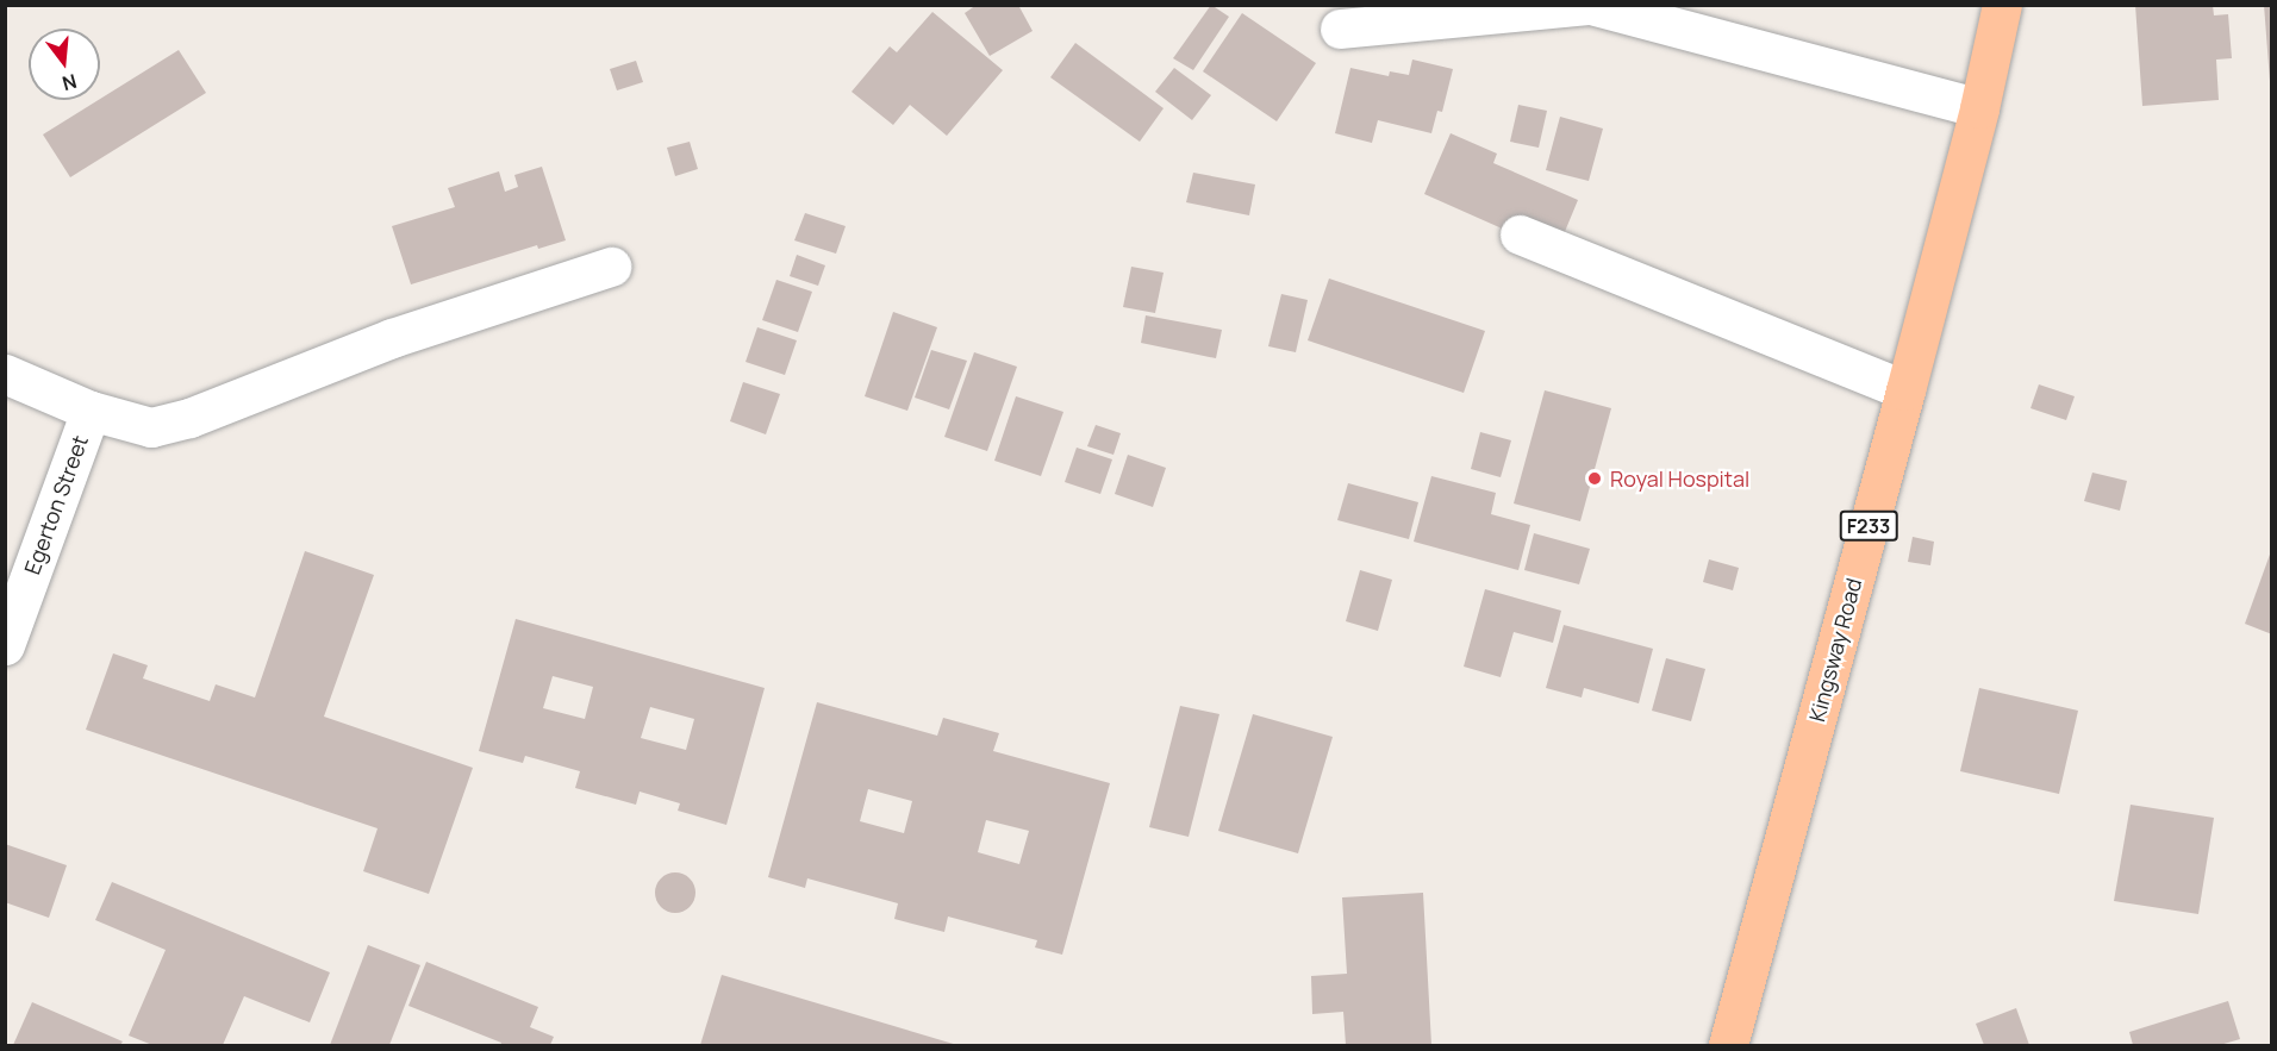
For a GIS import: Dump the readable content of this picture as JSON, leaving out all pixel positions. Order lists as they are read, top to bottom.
{
  "streets": {
    "main road": ["F233", "Kingsway Road"],
    "street": ["Egerton Street"]
  },
  "places": ["Royal Hospital"],
  "north": "bottom"
}
